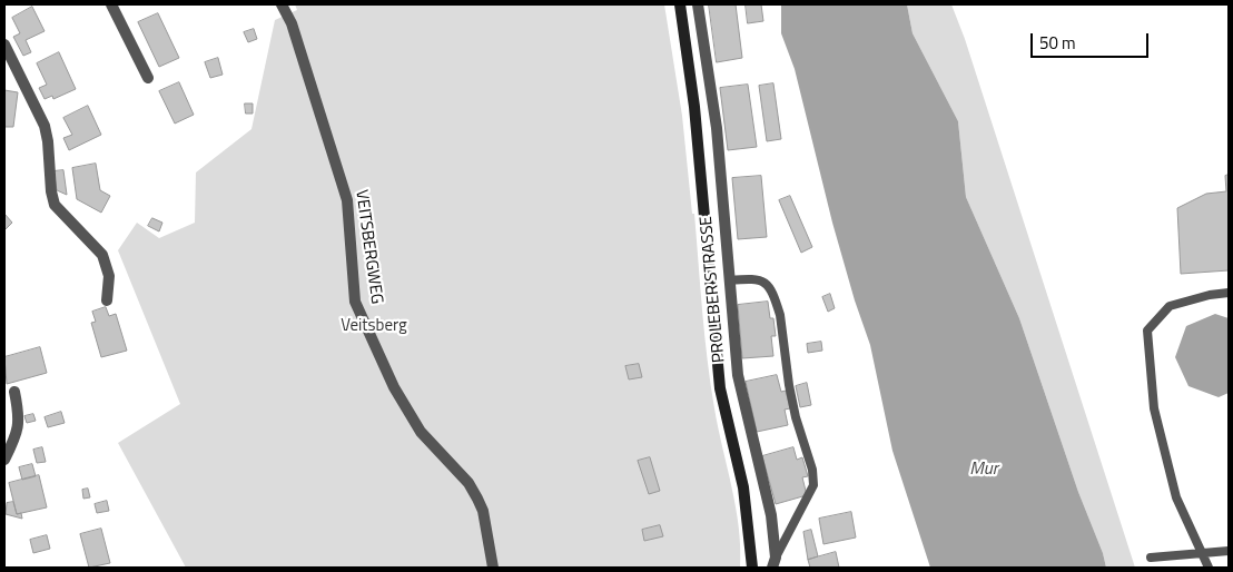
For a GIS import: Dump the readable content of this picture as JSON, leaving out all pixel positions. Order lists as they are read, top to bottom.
{
  "streets": {
    "main road": ["PROLEBER STRASSE"],
    "street": ["VEITSBERGWEG"]
  },
  "water": ["Mur"],
  "parks": ["Veitsberg"],
  "scale_bar": "50 m"
}
